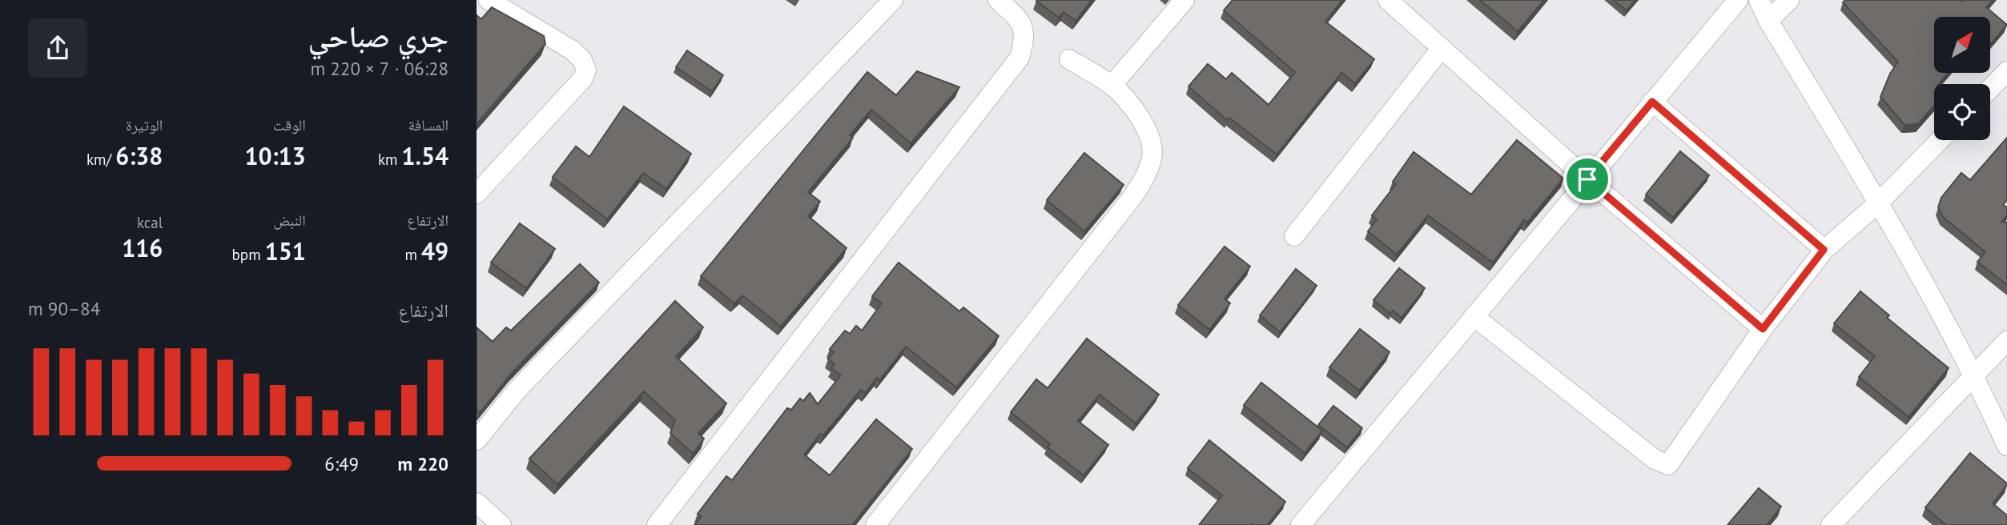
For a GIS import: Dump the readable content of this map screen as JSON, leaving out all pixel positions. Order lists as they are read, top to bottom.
{
  "north": "top right",
  "page": {
    "heading": ["جري صباحي", "06:28 · 7 × 220 m"],
    "stats": [
      ["المسافة", "1.54 km"],
      ["الوقت", "10:13"],
      ["الوتيرة", "6:38 /km"],
      ["الارتفاع", "49 m"],
      ["النبض", "151 bpm"],
      ["kcal", "116"]
    ],
    "chart": ["الارتفاع", "84–90 m"],
    "list": [
      {
        "name": "220 m",
        "note": "6:49"
      }
    ]
  }
}
